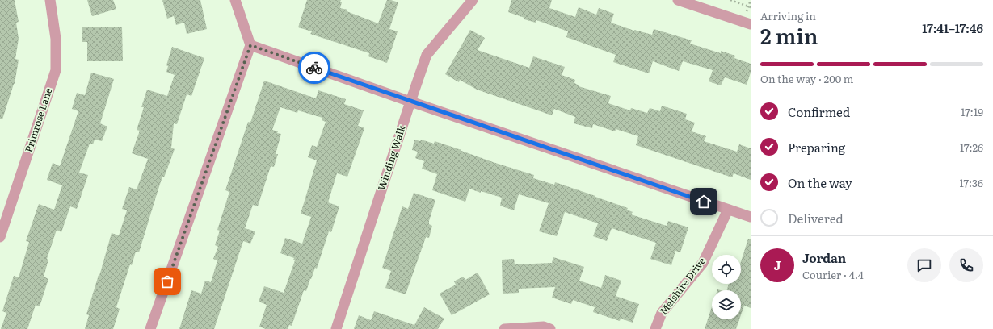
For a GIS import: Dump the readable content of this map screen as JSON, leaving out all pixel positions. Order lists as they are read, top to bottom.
{
  "streets": {
    "street": ["Primrose Lane", "Winding Walk", "Melshire Drive"]
  },
  "page": {
    "heading": ["2 min", "Arriving in", "17:41–17:46"],
    "panel": ["Jordan", "Courier · 4.4"],
    "bar": "On the way · 200 m",
    "list": [
      ["Confirmed", "17:19"],
      ["Preparing", "17:26"],
      ["On the way", "17:36"],
      "Delivered"
    ],
    "round": "J"
  }
}
